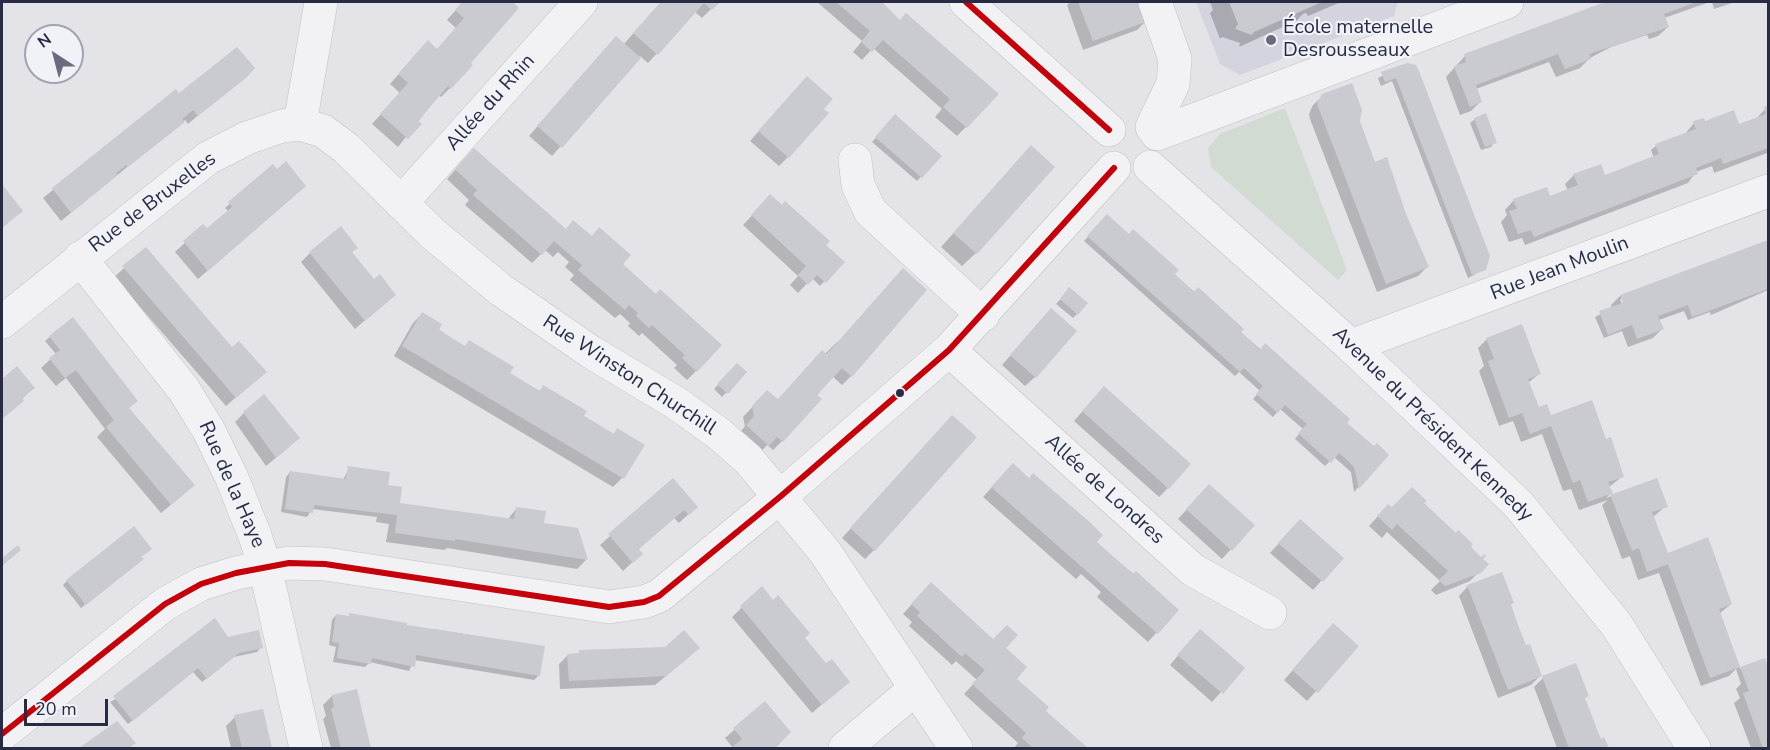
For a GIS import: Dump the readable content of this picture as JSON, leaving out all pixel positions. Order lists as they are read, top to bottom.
{
  "streets": {
    "street": [
      "Allée du Rhin",
      "Rue de Bruxelles",
      "Rue Jean Moulin",
      "Rue Winston Churchill",
      "Avenue du Président Kennedy",
      "Rue de la Haye",
      "Allée de Londres"
    ]
  },
  "crossings": [
    ["Allée du Rhin", "Rue Winston Churchill"],
    ["Rue de Bruxelles", "Rue de la Haye"],
    ["Rue Jean Moulin", "Avenue du Président Kennedy"]
  ],
  "places": ["École maternelle Desrousseaux"],
  "scale_bar": "20 m",
  "north": "top left"
}
